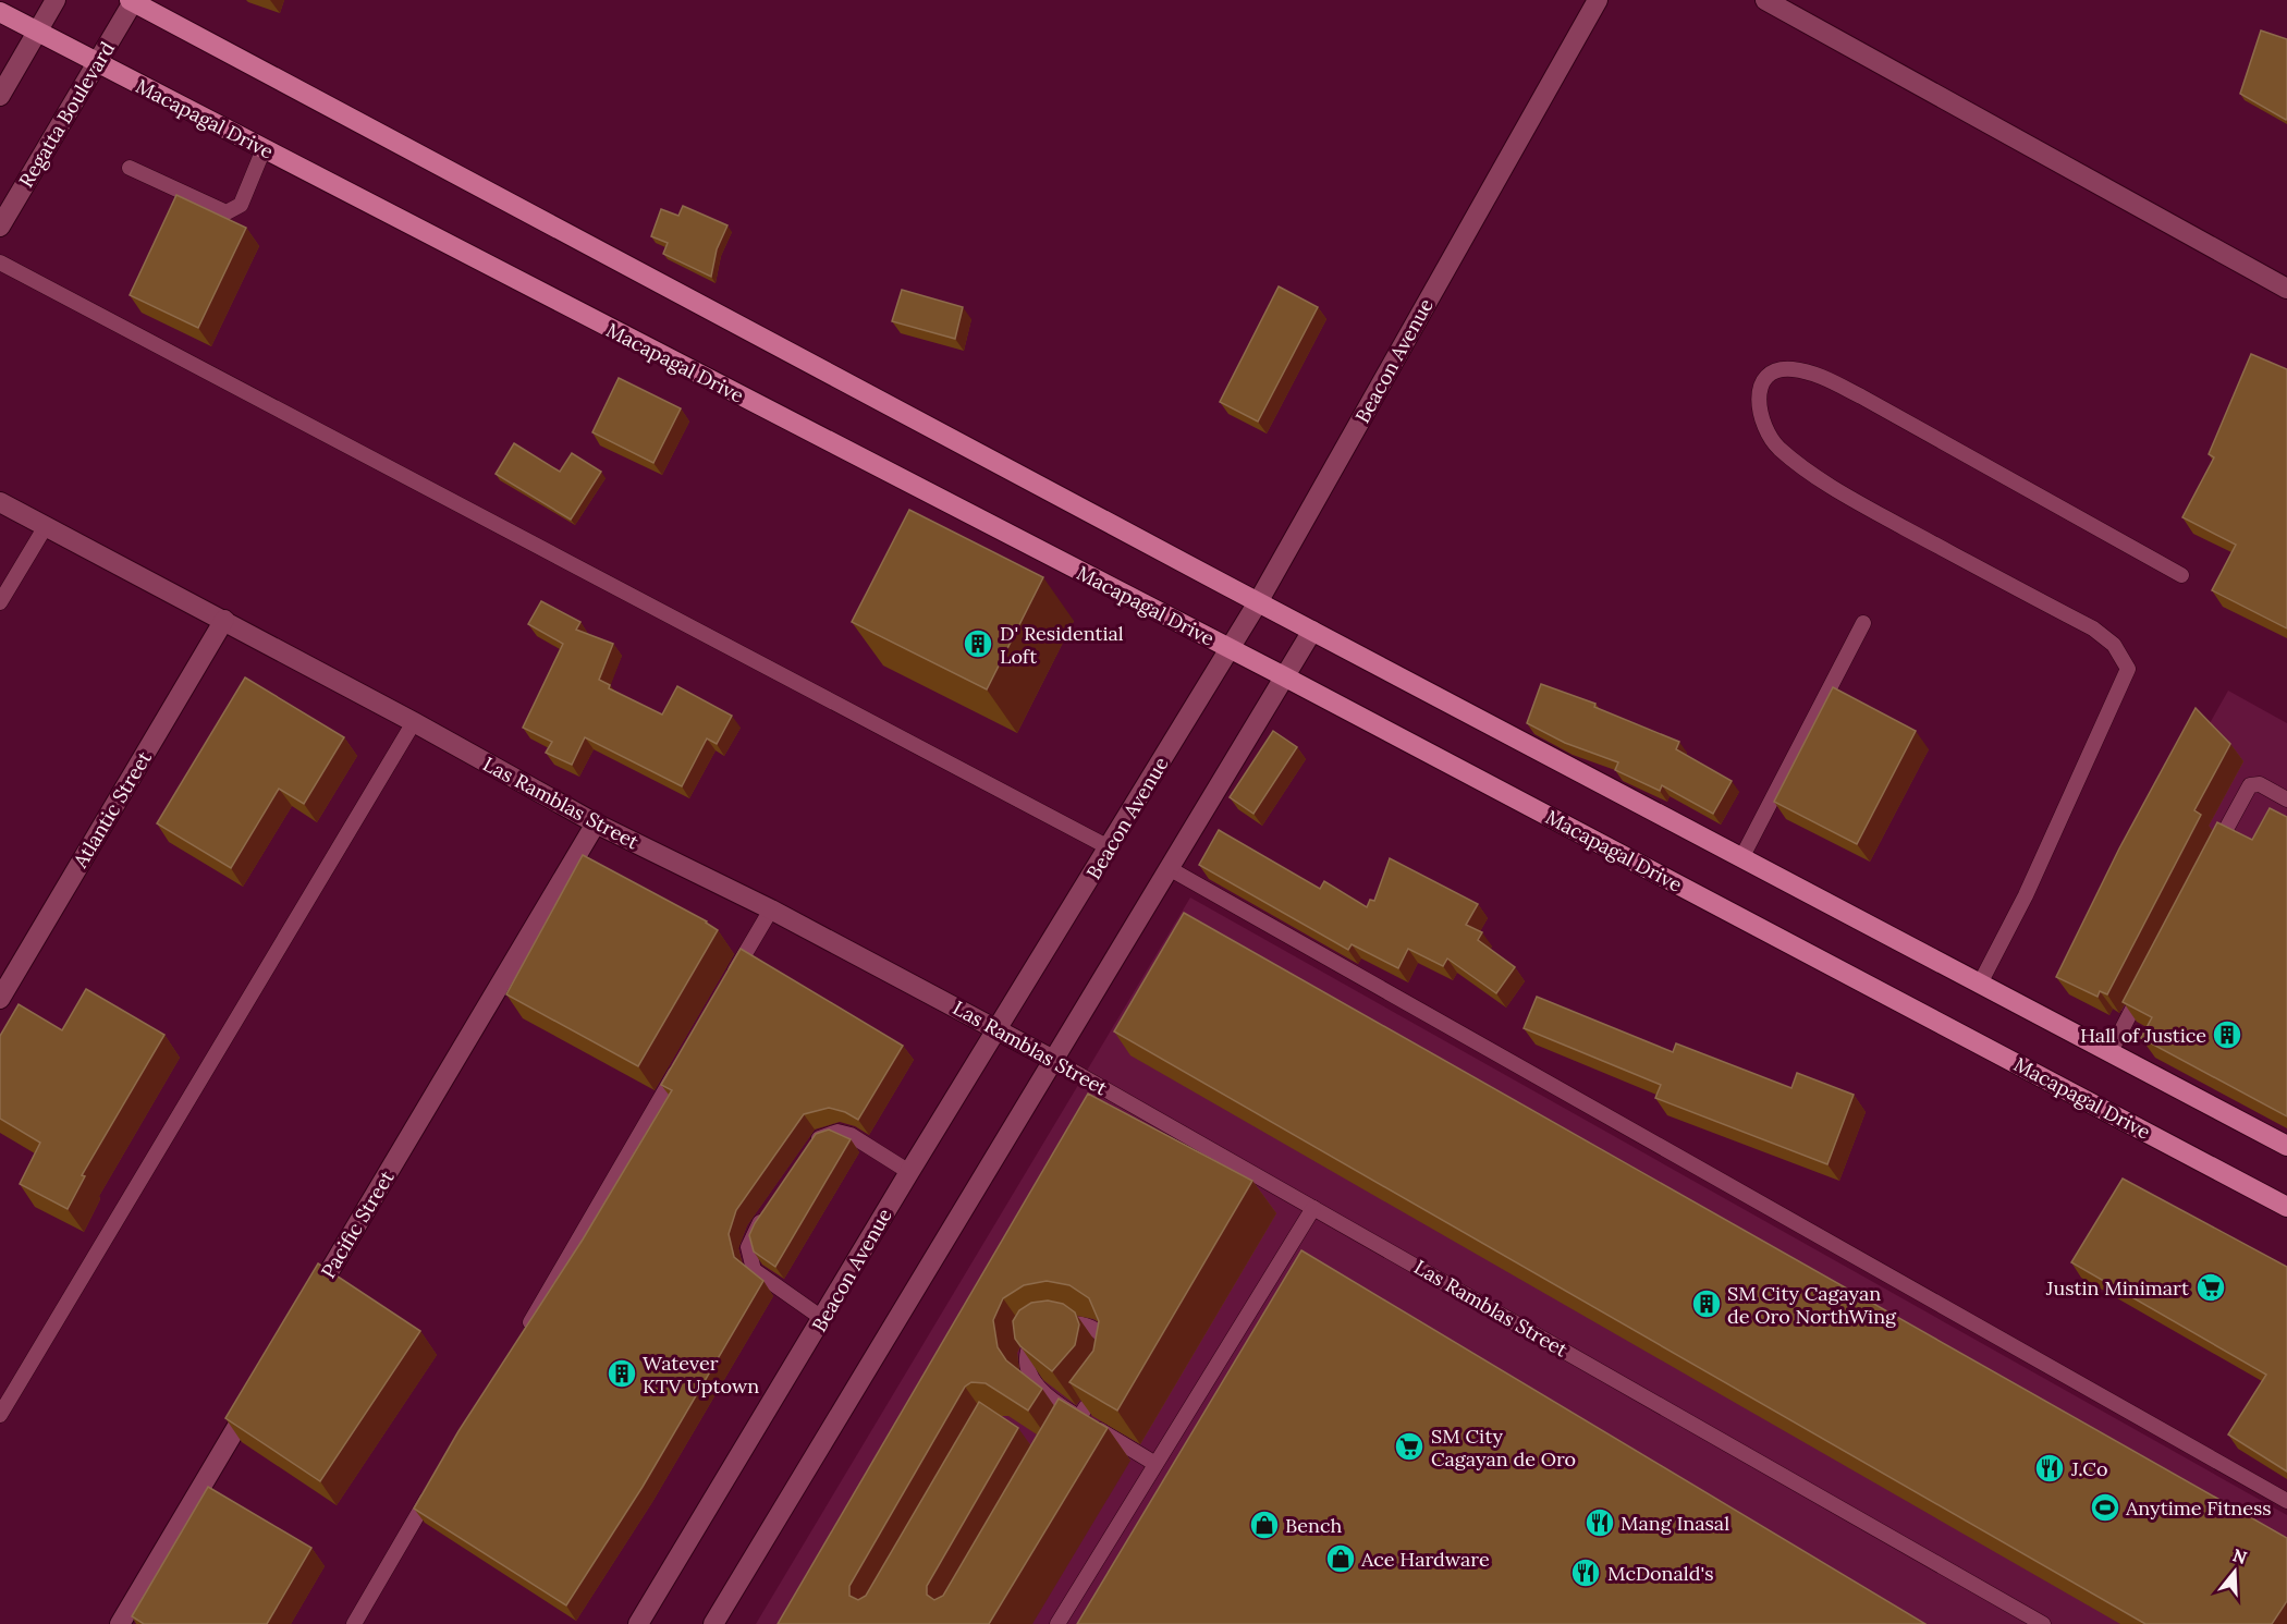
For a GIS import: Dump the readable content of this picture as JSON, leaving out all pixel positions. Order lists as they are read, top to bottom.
{
  "streets": {
    "main road": ["Macapagal Drive"],
    "street": [
      "Regatta Boulevard",
      "Beacon Avenue",
      "Las Ramblas Street",
      "Atlantic Street",
      "Pacific Street"
    ]
  },
  "crossings": [
    ["Regatta Boulevard", "Macapagal Drive"],
    ["Macapagal Drive", "Beacon Avenue"],
    ["Beacon Avenue", "Las Ramblas Street"],
    ["Las Ramblas Street", "Atlantic Street"],
    ["Las Ramblas Street", "Pacific Street"]
  ],
  "places": {
    "building": [
      "D' Residential Loft",
      "Hall of Justice",
      "SM City Cagayan de Oro NorthWing",
      "Watever KTV Uptown"
    ],
    "supermarket": ["Justin Minimart", "SM City Cagayan de Oro"],
    "restaurant": ["J.Co", "Mang Inasal", "McDonald's"],
    "sports": ["Anytime Fitness"],
    "shop": ["Bench", "Ace Hardware"]
  },
  "north": "top"
}
